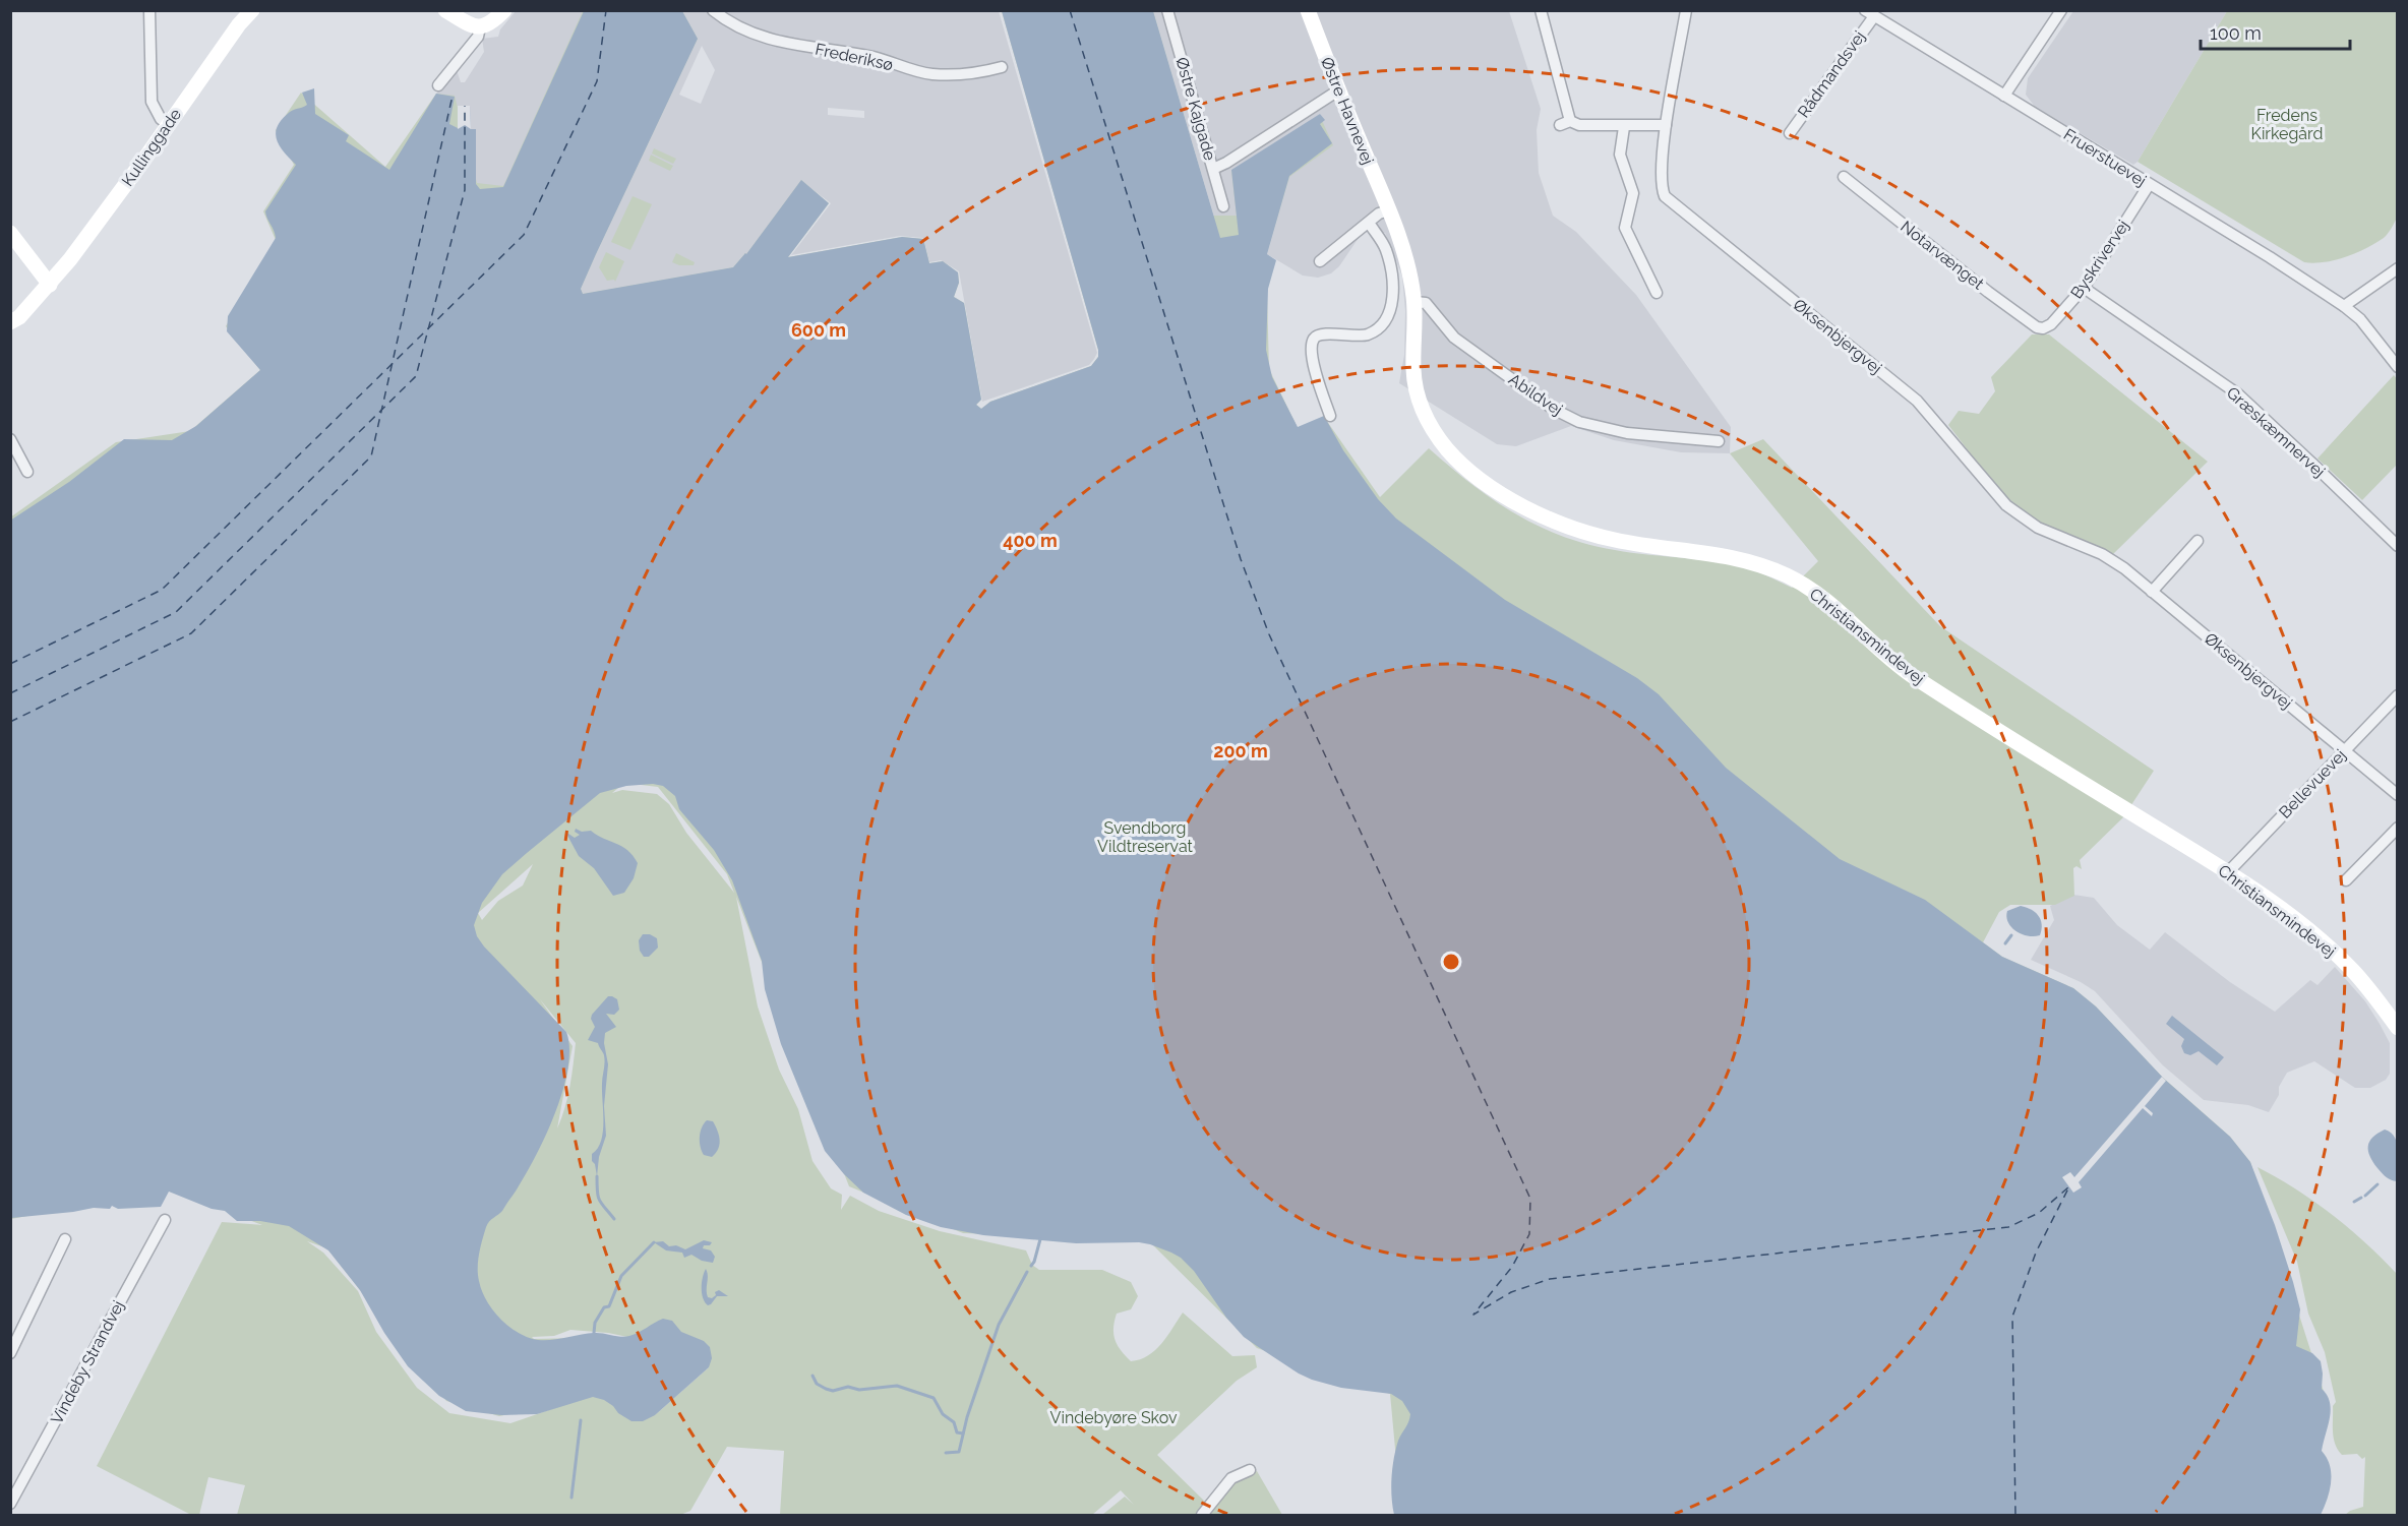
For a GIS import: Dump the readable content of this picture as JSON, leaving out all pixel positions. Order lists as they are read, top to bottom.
{
  "streets": {
    "street": [
      "Frederiksø",
      "Rådmandsvej",
      "Østre Kajgade",
      "Østre Havnevej",
      "Kullinggade",
      "Fruerstuevej",
      "Notarvænget",
      "Byskrivervej",
      "Øksenbjergvej",
      "Abildvej",
      "Græskæmnervej",
      "Christiansmindevej",
      "Bellevuevej",
      "Vindeby Strandvej"
    ]
  },
  "crossings": [
    ["Rådmandsvej", "Fruerstuevej"],
    ["Østre Havnevej", "Abildvej"],
    ["Østre Havnevej", "Christiansmindevej"],
    ["Fruerstuevej", "Byskrivervej"],
    ["Notarvænget", "Byskrivervej"],
    ["Byskrivervej", "Græskæmnervej"],
    ["Øksenbjergvej", "Bellevuevej"],
    ["Abildvej", "Christiansmindevej"],
    ["Christiansmindevej", "Bellevuevej"]
  ],
  "parks": ["Fredens Kirkegård", "Svendborg Vildtreservat", "Vindebyøre Skov"],
  "scale_bar": "100 m",
  "rings": ["600 m", "400 m", "200 m"]
}
